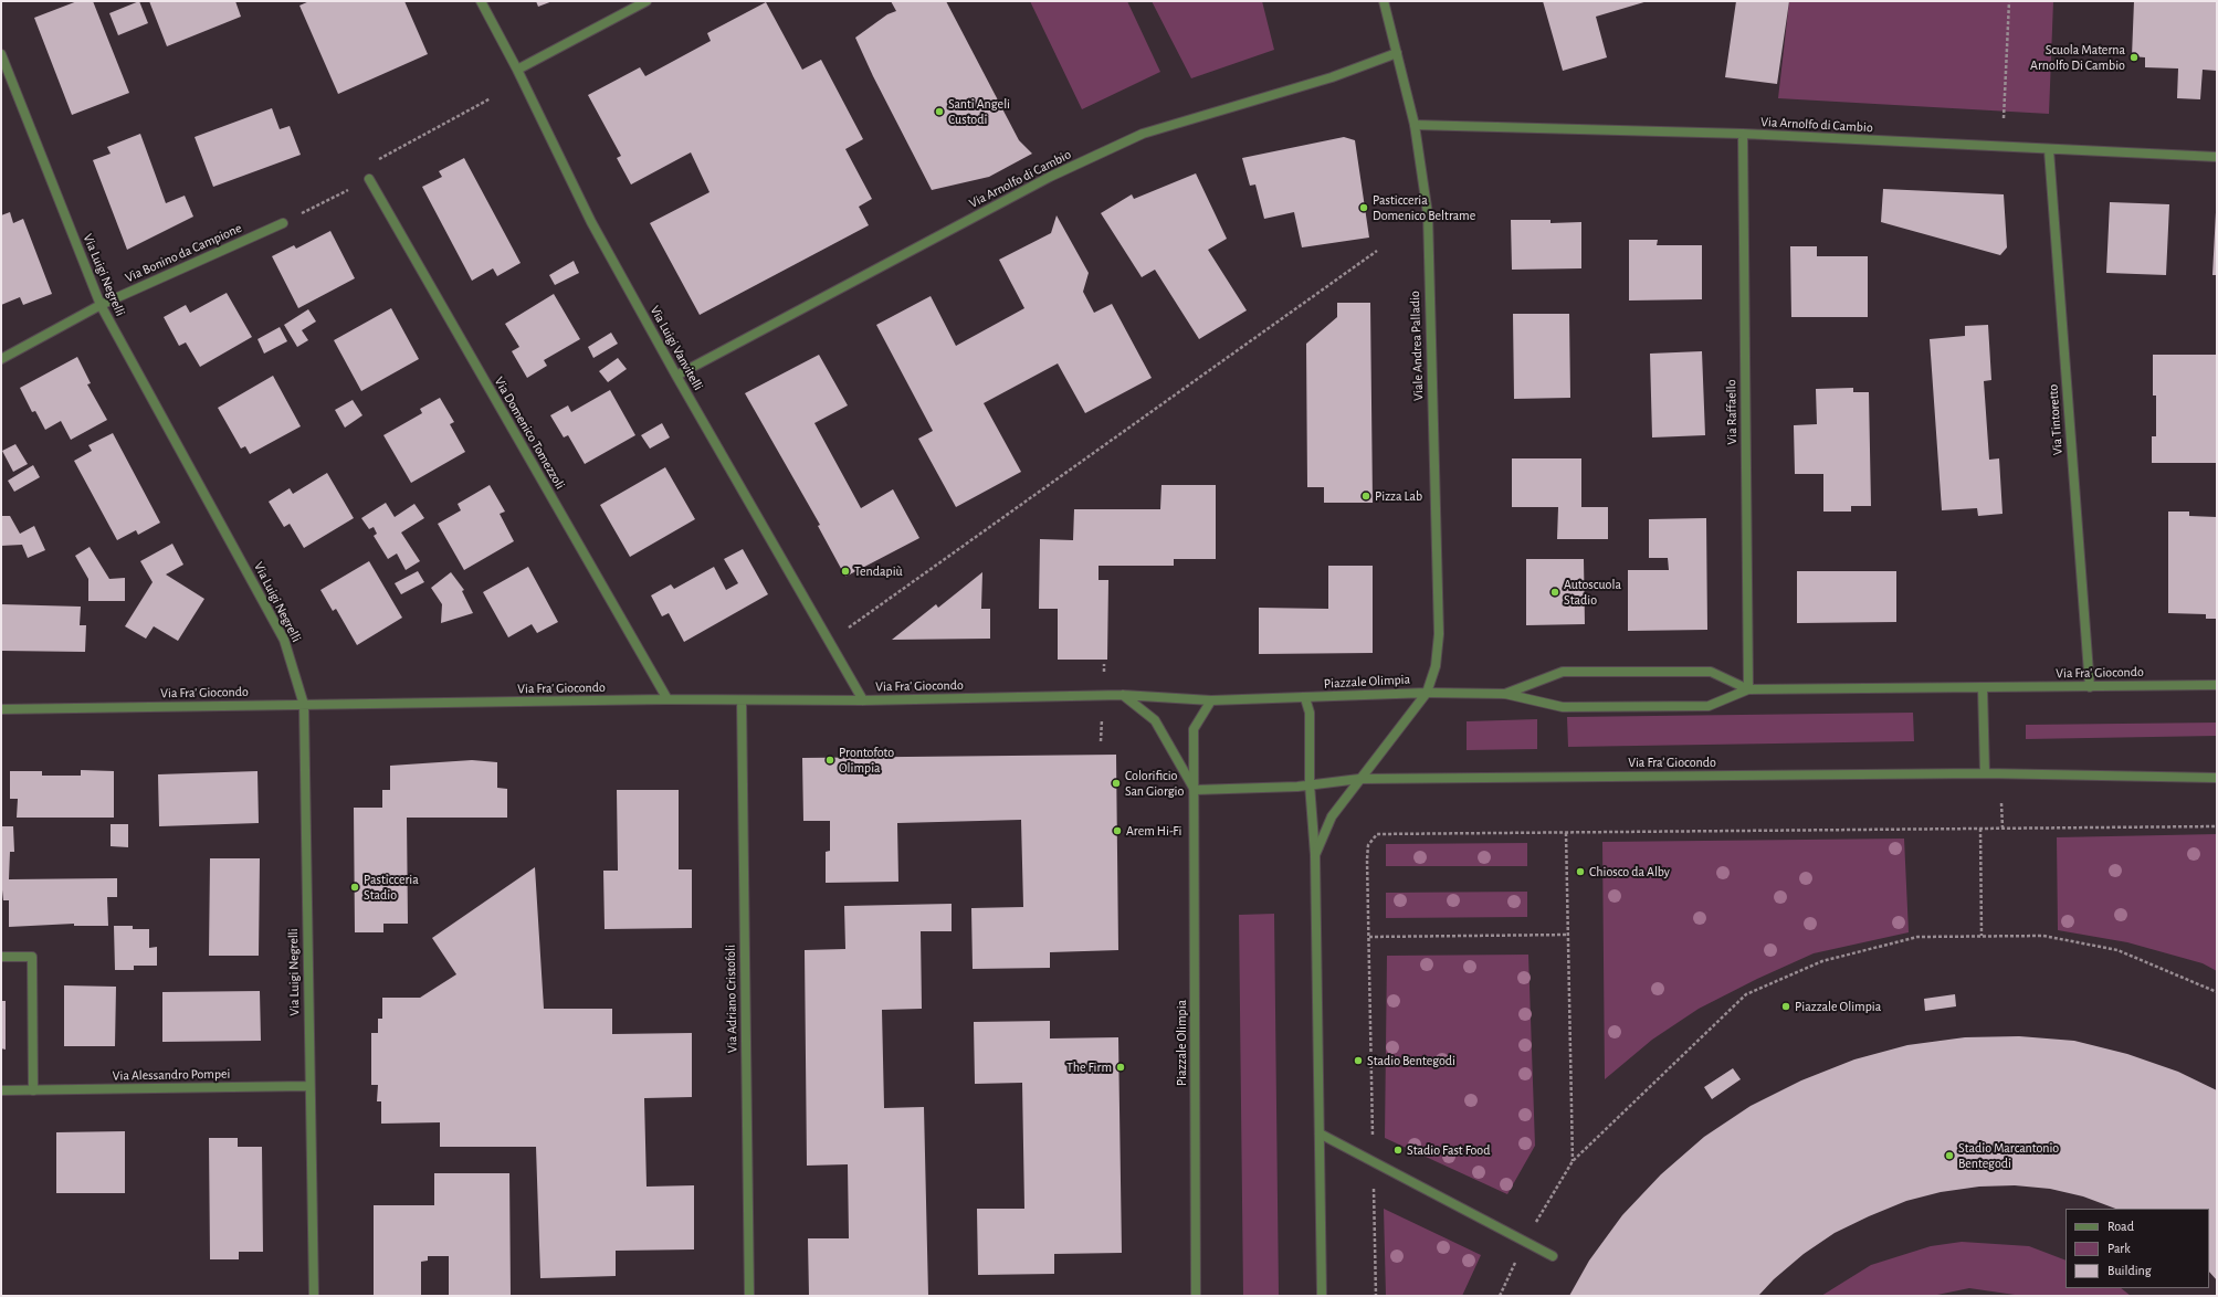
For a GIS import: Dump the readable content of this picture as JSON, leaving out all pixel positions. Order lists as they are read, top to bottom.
{
  "streets": {
    "street": [
      "Via Arnolfo di Cambio",
      "Via Bonino da Campione",
      "Via Luigi Negrelli",
      "Viale Andrea Palladio",
      "Via Luigi Vanvitelli",
      "Via Raffaello",
      "Via Tintoretto",
      "Via Domenico Tomezzoli",
      "Via Fra' Giocondo",
      "Piazzale Olimpia",
      "Via Adriano Cristofoli",
      "Via Alessandro Pompei"
    ]
  },
  "crossings": [
    ["Via Arnolfo di Cambio", "Viale Andrea Palladio"],
    ["Via Arnolfo di Cambio", "Via Luigi Vanvitelli"],
    ["Via Arnolfo di Cambio", "Via Raffaello"],
    ["Via Arnolfo di Cambio", "Via Tintoretto"],
    ["Via Bonino da Campione", "Via Luigi Negrelli"],
    ["Via Luigi Negrelli", "Via Fra' Giocondo"],
    ["Via Luigi Negrelli", "Via Alessandro Pompei"],
    ["Viale Andrea Palladio", "Via Fra' Giocondo"],
    ["Viale Andrea Palladio", "Piazzale Olimpia"],
    ["Via Luigi Vanvitelli", "Via Fra' Giocondo"],
    ["Via Raffaello", "Via Fra' Giocondo"],
    ["Via Tintoretto", "Via Fra' Giocondo"],
    ["Via Domenico Tomezzoli", "Via Fra' Giocondo"],
    ["Via Fra' Giocondo", "Piazzale Olimpia"],
    ["Via Fra' Giocondo", "Via Adriano Cristofoli"]
  ],
  "places": [
    "Scuola Materna Arnolfo Di Cambio",
    "Santi Angeli Custodi",
    "Pasticceria Domenico Beltrame",
    "Pizza Lab",
    "Tendapiù",
    "Autoscuola Stadio",
    "Prontofoto Olimpia",
    "Colorificio San Giorgio",
    "Arem Hi-Fi",
    "Chiosco da Alby",
    "Pasticceria Stadio",
    "Piazzale Olimpia",
    "Stadio Bentegodi",
    "The Firm",
    "Stadio Fast Food",
    "Stadio Marcantonio Bentegodi"
  ],
  "legend": ["Road", "Park", "Building"]
}
